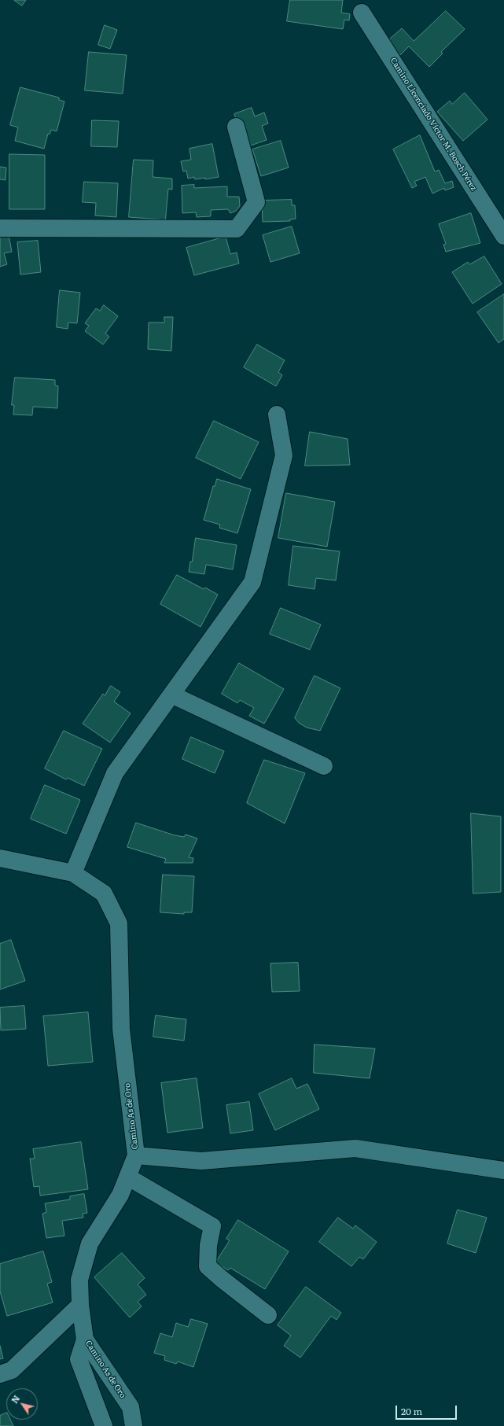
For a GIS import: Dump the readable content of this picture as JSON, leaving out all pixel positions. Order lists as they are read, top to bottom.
{
  "streets": {
    "street": ["Camino Licenciado Víctor M. Bosch Pérez", "Camino As de Oro"]
  },
  "scale_bar": "20 m",
  "north": "top left"
}
